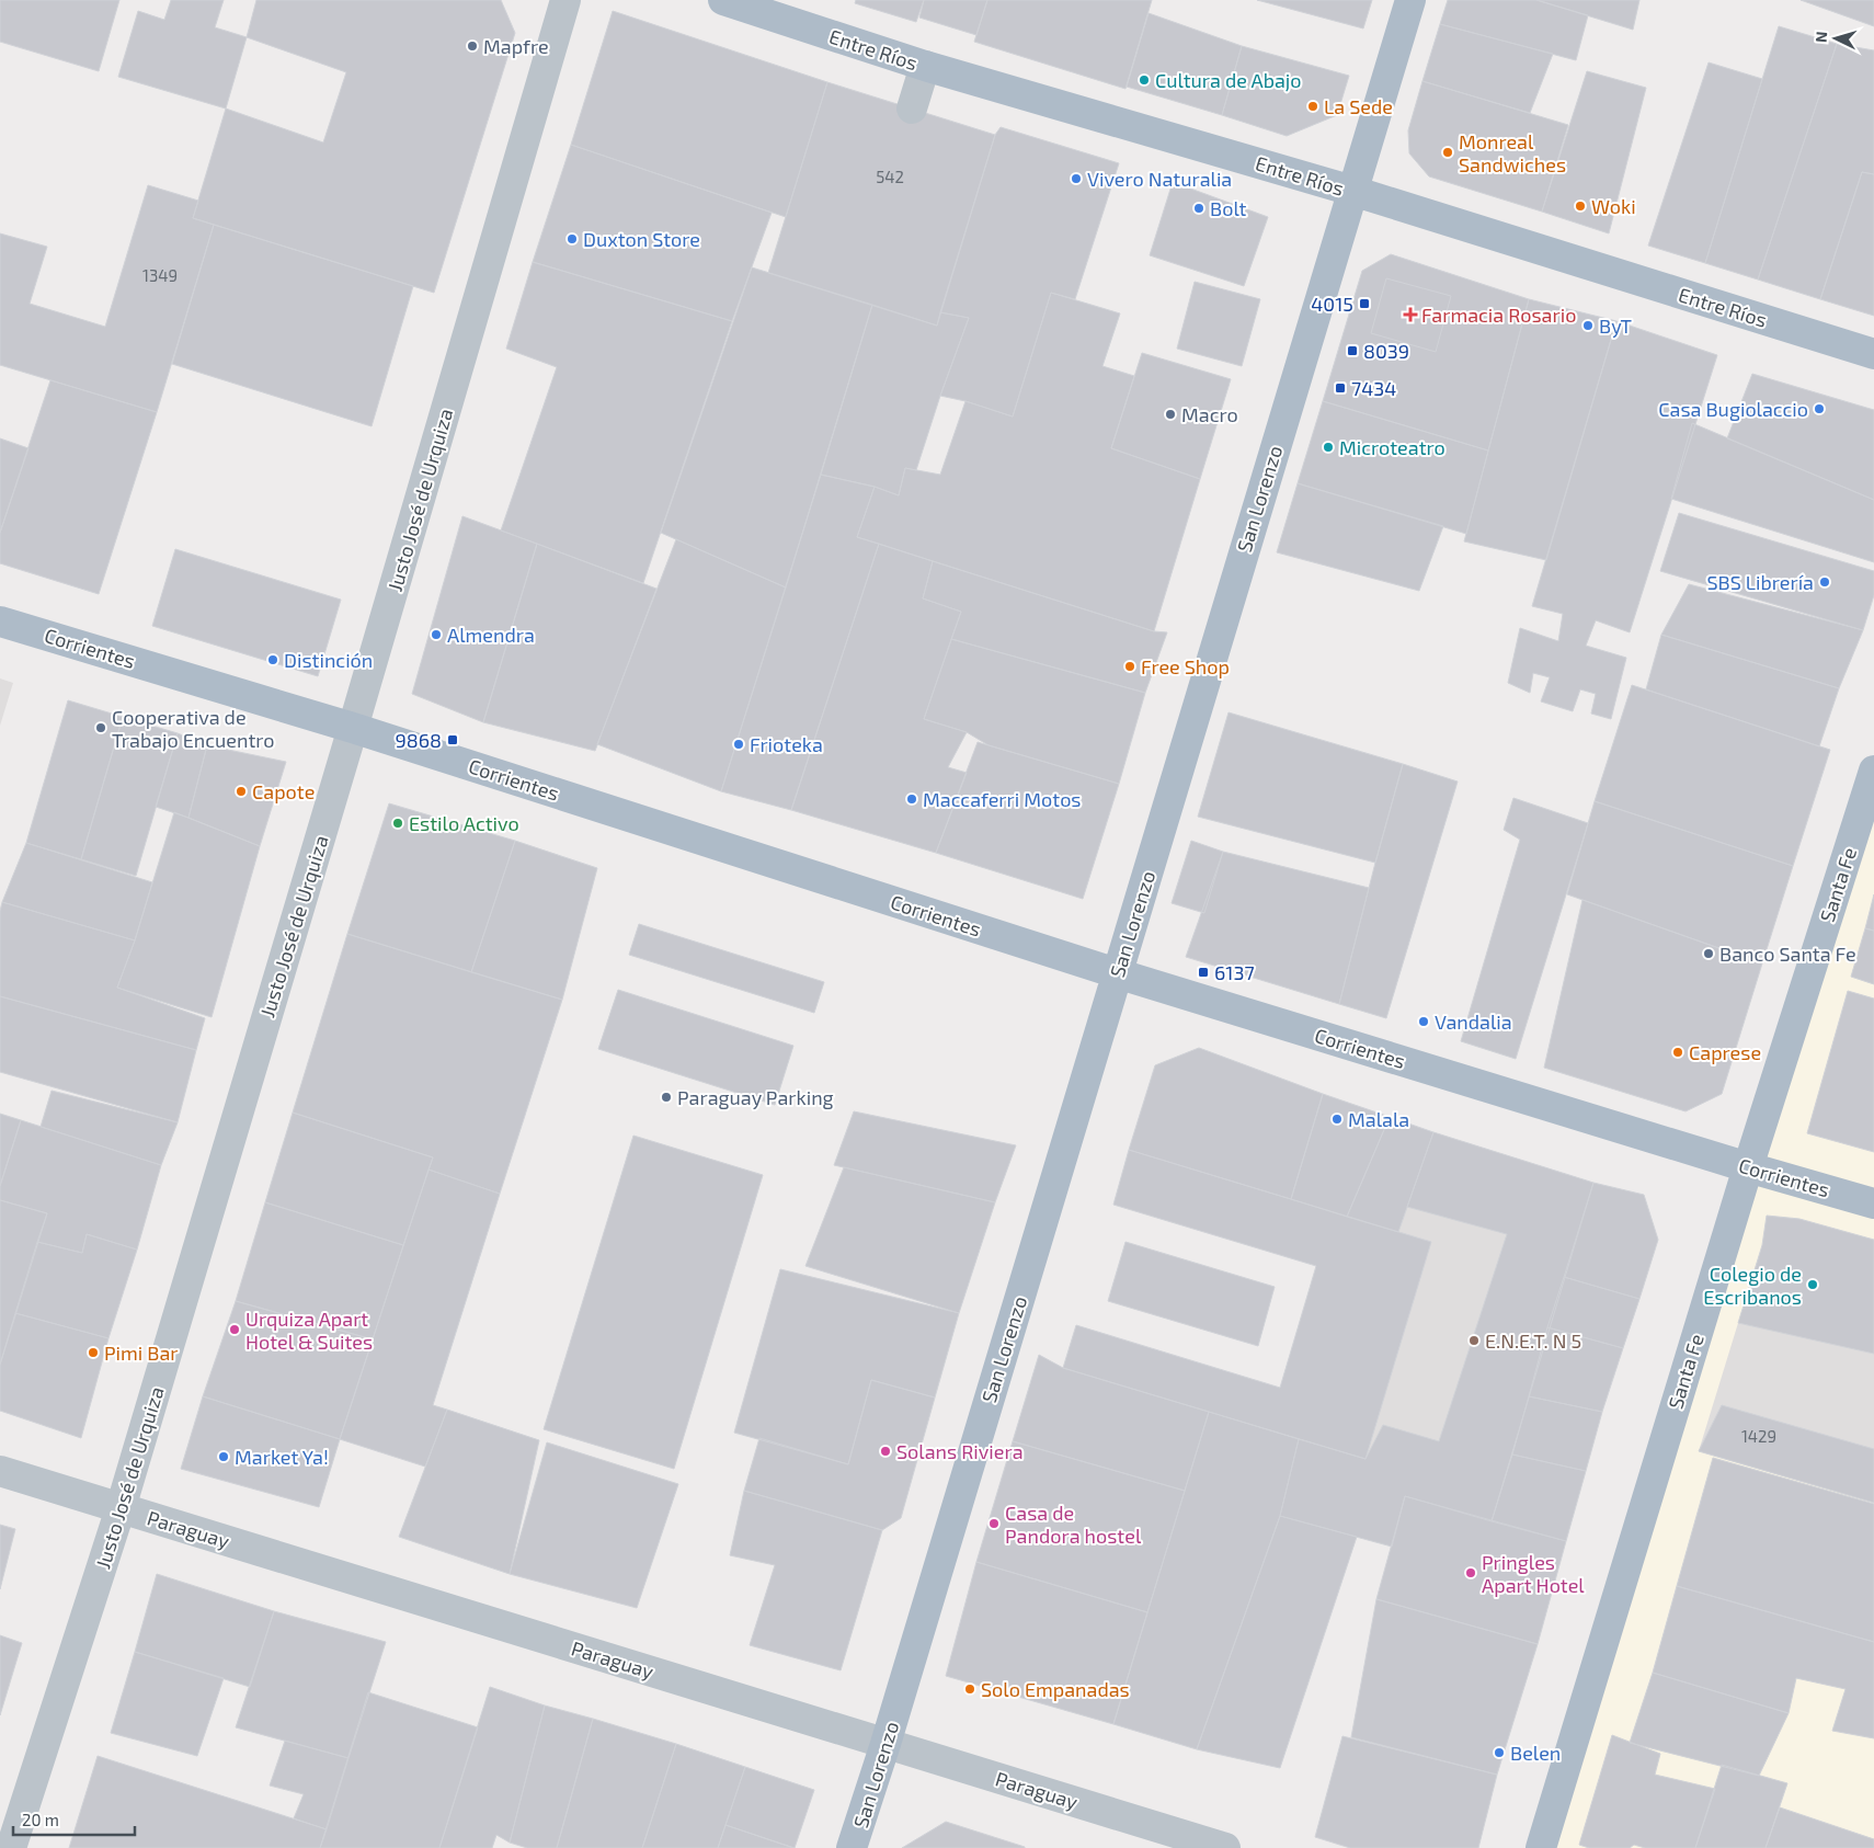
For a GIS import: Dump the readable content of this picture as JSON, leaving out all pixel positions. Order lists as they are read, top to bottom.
{
  "streets": {
    "main road": [
      "Entre Ríos",
      "San Lorenzo",
      "Corrientes",
      "Santa Fe"
    ],
    "street": ["Justo José de Urquiza", "Paraguay"]
  },
  "crossings": [
    ["Entre Ríos", "San Lorenzo"],
    ["San Lorenzo", "Corrientes"],
    ["San Lorenzo", "Paraguay"],
    ["Justo José de Urquiza", "Corrientes"],
    ["Justo José de Urquiza", "Paraguay"],
    ["Corrientes", "Santa Fe"]
  ],
  "places": {
    "other": [
      "Mapfre",
      "Cultura de Abajo",
      "La Sede",
      "Monreal Sandwiches",
      "Vivero Naturalia",
      "Woki",
      "Bolt",
      "Duxton Store",
      "ByT",
      "Casa Bugiolaccio",
      "Macro",
      "Microteatro",
      "SBS Librería",
      "Almendra",
      "Distinción",
      "Free Shop",
      "Cooperativa de Trabajo Encuentro",
      "Frioteka",
      "Capote",
      "Maccaferri Motos",
      "Estilo Activo",
      "Banco Santa Fe",
      "Vandalia",
      "Caprese",
      "Paraguay Parking",
      "Malala",
      "Colegio de Escribanos",
      "Urquiza Apart Hotel & Suites",
      "E.N.E.T. N 5",
      "Pimi Bar",
      "Solans Riviera",
      "Market Ya!",
      "Casa de Pandora hostel",
      "Pringles Apart Hotel",
      "Solo Empanadas",
      "Belen"
    ],
    "transit": [
      "4015",
      "8039",
      "7434",
      "9868",
      "6137"
    ],
    "health": ["Farmacia Rosario"]
  },
  "house_numbers": ["542", "1349", "1429"],
  "scale_bar": "20 m",
  "north": "left"
}
